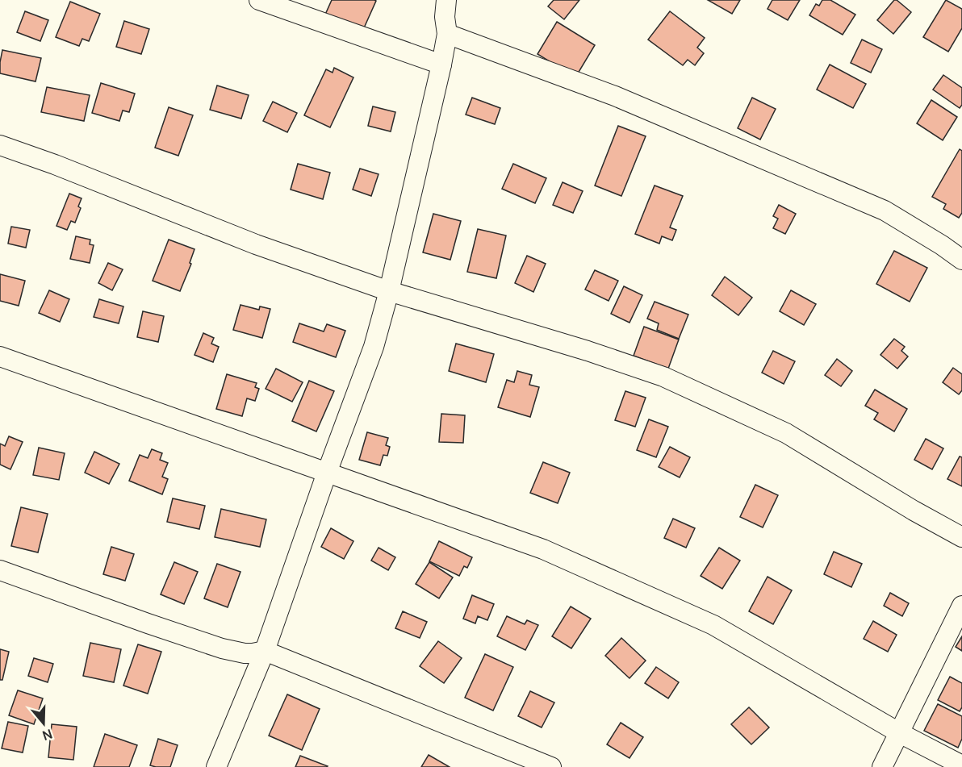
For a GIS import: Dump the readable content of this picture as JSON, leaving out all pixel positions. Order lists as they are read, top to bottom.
{
  "north": "bottom"
}
